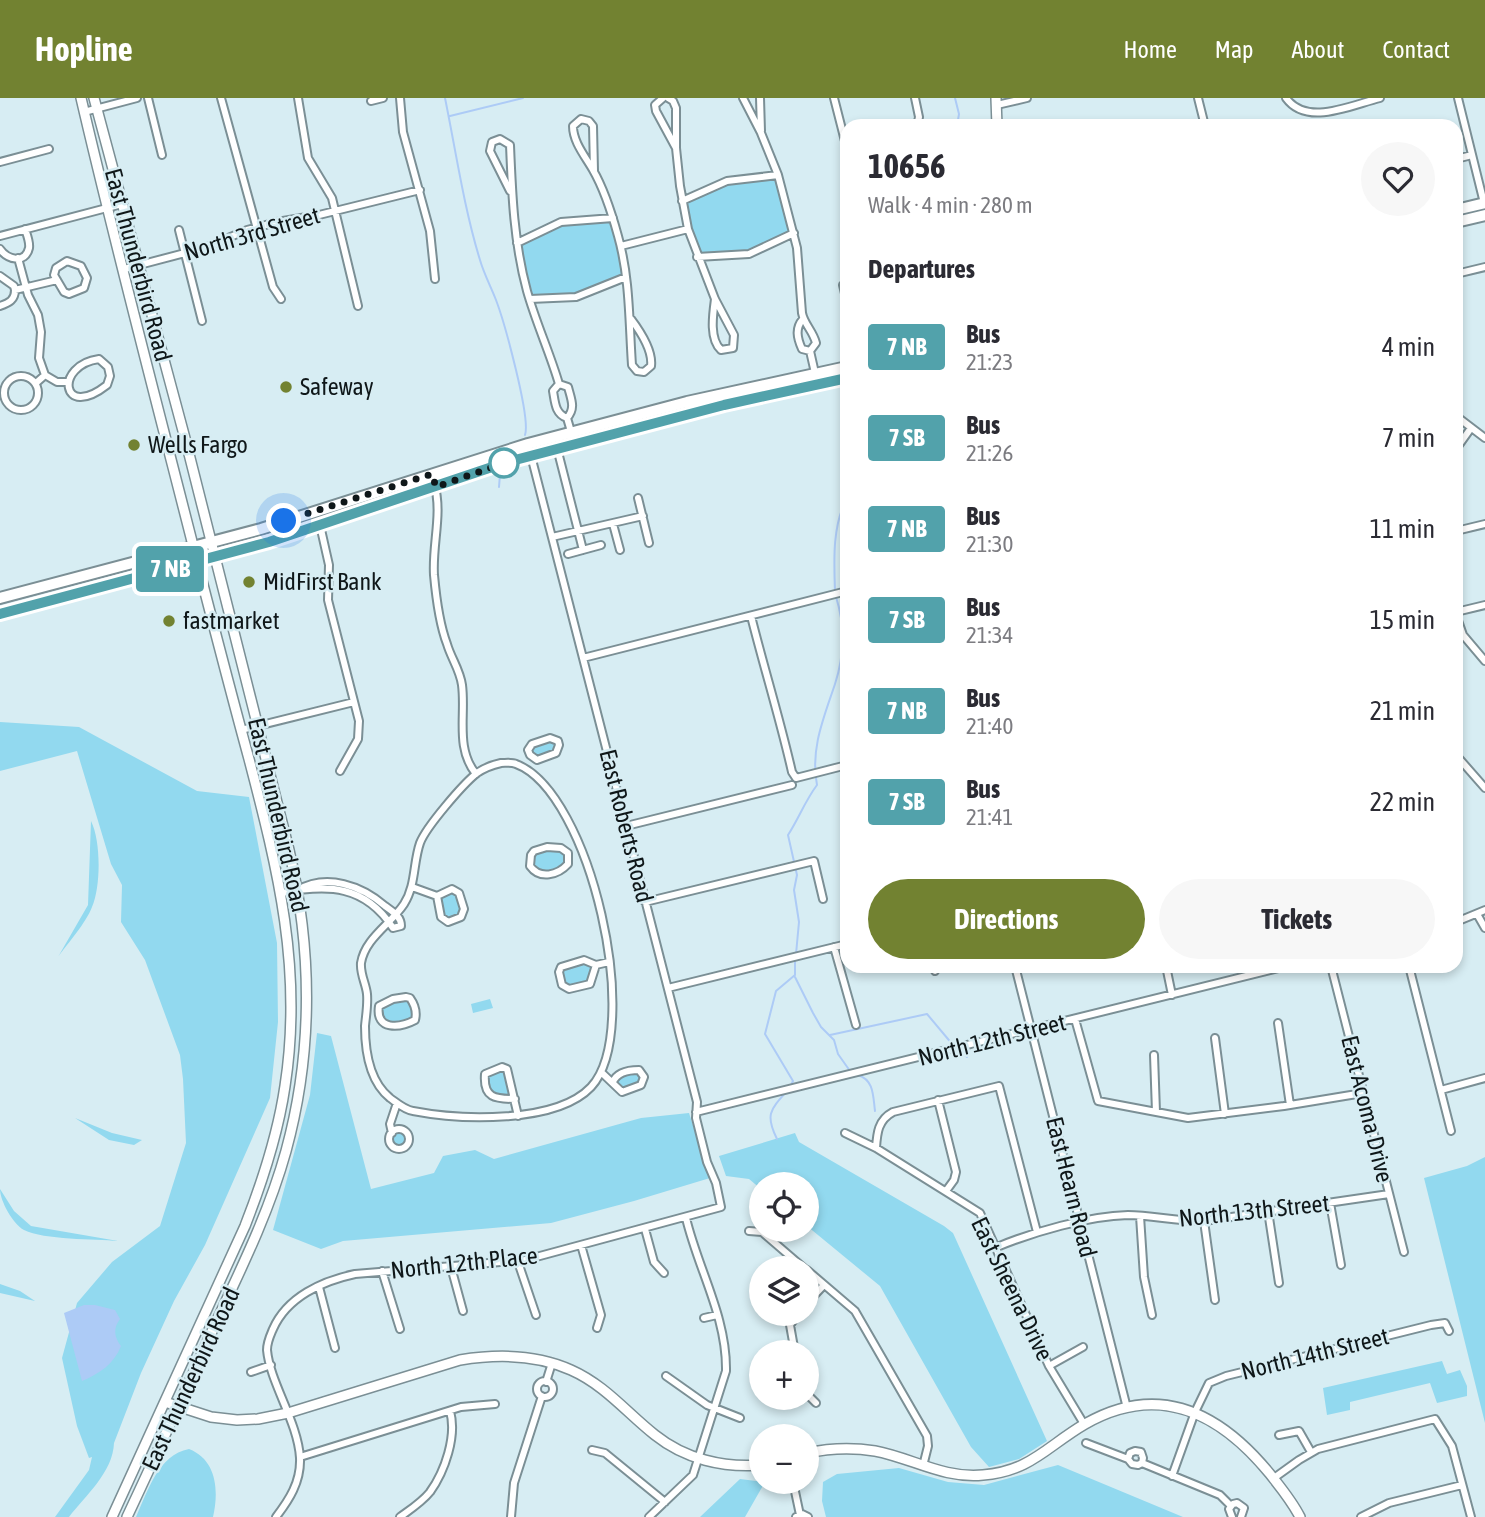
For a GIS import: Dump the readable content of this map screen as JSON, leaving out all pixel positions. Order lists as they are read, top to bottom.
{
  "streets": {
    "main road": ["East Thunderbird Road"],
    "street": [
      "North 3rd Street",
      "East Roberts Road",
      "North 12th Street",
      "East Acoma Drive",
      "East Hearn Road",
      "North 13th Street",
      "North 12th Place",
      "East Sheena Drive",
      "North 14th Street"
    ]
  },
  "crossings": [
    ["North 3rd Street", "East Thunderbird Road"],
    ["East Roberts Road", "North 12th Street"],
    ["East Roberts Road", "North 12th Place"],
    ["North 12th Street", "East Hearn Road"],
    ["East Acoma Drive", "North 13th Street"],
    ["East Hearn Road", "North 13th Street"],
    ["North 13th Street", "East Sheena Drive"]
  ],
  "places": [
    "Safeway",
    "Wells Fargo",
    "MidFirst Bank",
    "fastmarket"
  ],
  "page": {
    "header": "Hopline",
    "nav": [
      "Home",
      "Map",
      "About",
      "Contact"
    ],
    "on_map": "7 NB",
    "heading": [
      ["10656", "Walk · 4 min · 280 m"],
      "Departures"
    ],
    "list": [
      {
        "mark": "7 NB",
        "name": "Bus",
        "note": "21:23",
        "value": "4 min"
      },
      {
        "mark": "7 SB",
        "name": "Bus",
        "note": "21:26",
        "value": "7 min"
      },
      {
        "mark": "7 NB",
        "name": "Bus",
        "note": "21:30",
        "value": "11 min"
      },
      {
        "mark": "7 SB",
        "name": "Bus",
        "note": "21:34",
        "value": "15 min"
      },
      {
        "mark": "7 NB",
        "name": "Bus",
        "note": "21:40",
        "value": "21 min"
      },
      {
        "mark": "7 SB",
        "name": "Bus",
        "note": "21:41",
        "value": "22 min"
      }
    ],
    "buttons": ["Directions", "Tickets"],
    "map_buttons": ["+", "−"]
  }
}
